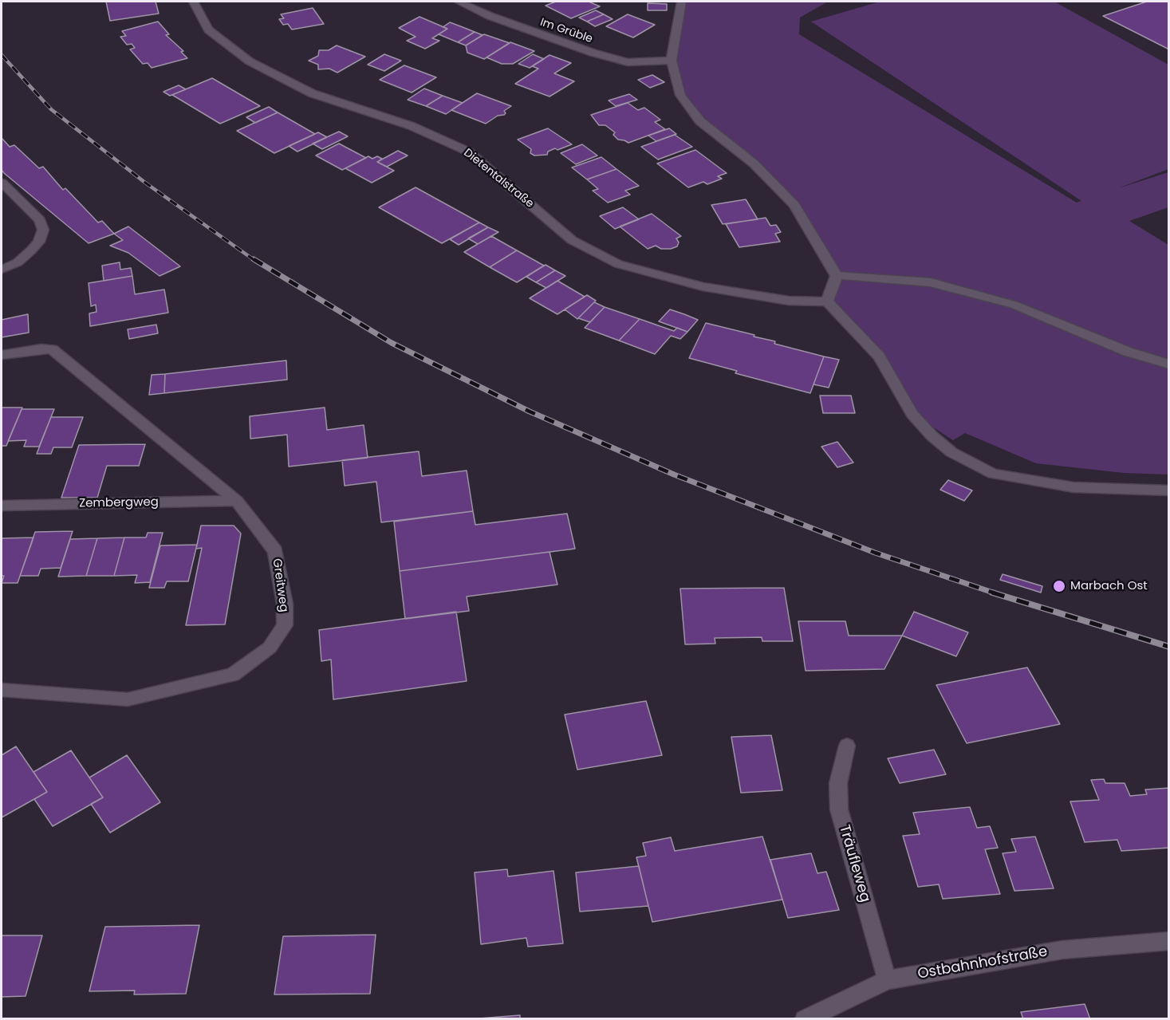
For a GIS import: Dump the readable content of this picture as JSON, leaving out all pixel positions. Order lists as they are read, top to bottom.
{
  "streets": {
    "street": [
      "Im Grüble",
      "Dietentalstraße",
      "Zembergweg",
      "Greitweg",
      "Träufleweg",
      "Ostbahnhofstraße"
    ]
  },
  "crossings": [
    ["Zembergweg", "Greitweg"],
    ["Träufleweg", "Ostbahnhofstraße"]
  ],
  "places": ["Marbach Ost"]
}
